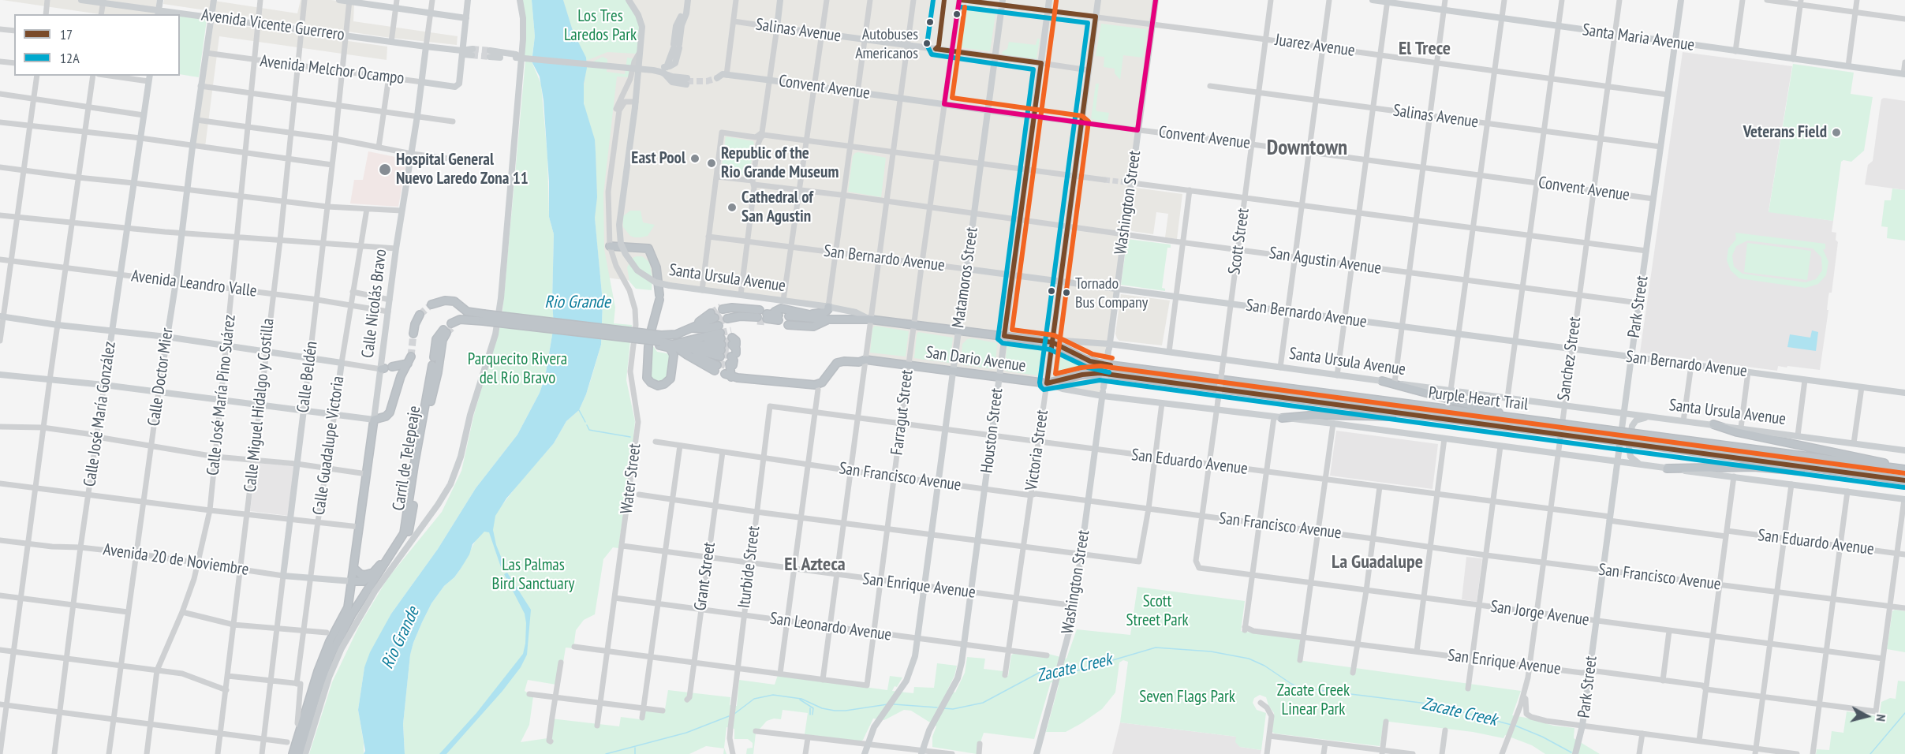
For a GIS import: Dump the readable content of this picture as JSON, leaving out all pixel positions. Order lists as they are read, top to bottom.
{
  "streets": {
    "highway": [
      "Santa Ursula Avenue",
      "Calle Nicolás Bravo",
      "San Dario Avenue",
      "Purple Heart Trail",
      "Carril de Telepeaje"
    ],
    "main road": [
      "Avenida Vicente Guerrero",
      "Salinas Avenue",
      "Santa Maria Avenue",
      "Avenida Melchor Ocampo",
      "Convent Avenue",
      "Washington Street",
      "San Bernardo Avenue",
      "Matamoros Street",
      "Park Street",
      "Calle Doctor Mier",
      "Calle Beldén",
      "Calle José María González",
      "Houston Street",
      "Calle Guadalupe Victoria",
      "Victoria Street",
      "Avenida 20 de Noviembre"
    ],
    "street": [
      "Juarez Avenue",
      "Scott Street",
      "San Agustin Avenue",
      "Avenida Leandro Valle",
      "Sanchez Street",
      "Calle José María Pino Suárez",
      "Calle Miguel Hidalgo y Costilla",
      "Farragut Street",
      "San Eduardo Avenue",
      "San Francisco Avenue",
      "Water Street",
      "Iturbide Street",
      "Grant Street",
      "San Enrique Avenue",
      "San Jorge Avenue",
      "San Leonardo Avenue"
    ]
  },
  "crossings": [
    ["Avenida Vicente Guerrero", "Avenida Melchor Ocampo"],
    ["Avenida Vicente Guerrero", "Calle Nicolás Bravo"],
    ["Avenida Vicente Guerrero", "Calle Doctor Mier"],
    ["Avenida Vicente Guerrero", "Calle Beldén"],
    ["Avenida Vicente Guerrero", "Calle José María Pino Suárez"],
    ["Avenida Vicente Guerrero", "Calle Miguel Hidalgo y Costilla"],
    ["Salinas Avenue", "Scott Street"],
    ["Salinas Avenue", "Matamoros Street"],
    ["Salinas Avenue", "Park Street"],
    ["Salinas Avenue", "Sanchez Street"],
    ["Salinas Avenue", "Farragut Street"],
    ["Salinas Avenue", "Houston Street"],
    ["Salinas Avenue", "Victoria Street"],
    ["Santa Maria Avenue", "Park Street"],
    ["Santa Maria Avenue", "Sanchez Street"],
    ["Juarez Avenue", "Washington Street"],
    ["Juarez Avenue", "Scott Street"],
    ["Juarez Avenue", "Matamoros Street"],
    ["Juarez Avenue", "Park Street"],
    ["Juarez Avenue", "Sanchez Street"],
    ["Juarez Avenue", "Farragut Street"],
    ["Juarez Avenue", "Houston Street"],
    ["Juarez Avenue", "Victoria Street"],
    ["Avenida Melchor Ocampo", "Calle Nicolás Bravo"],
    ["Avenida Melchor Ocampo", "Calle Doctor Mier"],
    ["Avenida Melchor Ocampo", "Calle Beldén"],
    ["Avenida Melchor Ocampo", "Calle José María Pino Suárez"],
    ["Avenida Melchor Ocampo", "Calle Miguel Hidalgo y Costilla"],
    ["Convent Avenue", "Washington Street"],
    ["Convent Avenue", "Scott Street"],
    ["Convent Avenue", "Matamoros Street"],
    ["Convent Avenue", "Park Street"],
    ["Convent Avenue", "Sanchez Street"],
    ["Convent Avenue", "Farragut Street"],
    ["Convent Avenue", "Houston Street"],
    ["Convent Avenue", "Victoria Street"],
    ["Washington Street", "San Bernardo Avenue"],
    ["Washington Street", "San Agustin Avenue"],
    ["Washington Street", "Santa Ursula Avenue"],
    ["Washington Street", "San Dario Avenue"],
    ["Washington Street", "San Eduardo Avenue"],
    ["Washington Street", "San Francisco Avenue"],
    ["Washington Street", "San Enrique Avenue"],
    ["Scott Street", "San Bernardo Avenue"],
    ["Scott Street", "San Agustin Avenue"],
    ["Scott Street", "Santa Ursula Avenue"],
    ["Scott Street", "San Dario Avenue"],
    ["Scott Street", "San Eduardo Avenue"],
    ["Scott Street", "San Francisco Avenue"],
    ["Scott Street", "San Jorge Avenue"],
    ["San Bernardo Avenue", "Matamoros Street"],
    ["San Bernardo Avenue", "Park Street"],
    ["San Bernardo Avenue", "Sanchez Street"],
    ["San Bernardo Avenue", "Farragut Street"],
    ["San Bernardo Avenue", "Houston Street"],
    ["San Bernardo Avenue", "Victoria Street"],
    ["San Agustin Avenue", "Matamoros Street"],
    ["San Agustin Avenue", "Park Street"],
    ["San Agustin Avenue", "Sanchez Street"],
    ["San Agustin Avenue", "Farragut Street"],
    ["San Agustin Avenue", "Houston Street"],
    ["San Agustin Avenue", "Victoria Street"],
    ["Matamoros Street", "Santa Ursula Avenue"],
    ["Matamoros Street", "San Dario Avenue"],
    ["Matamoros Street", "San Eduardo Avenue"],
    ["Matamoros Street", "San Francisco Avenue"],
    ["Matamoros Street", "San Enrique Avenue"],
    ["Matamoros Street", "San Leonardo Avenue"],
    ["Santa Ursula Avenue", "Park Street"],
    ["Santa Ursula Avenue", "Sanchez Street"],
    ["Santa Ursula Avenue", "Purple Heart Trail"],
    ["Santa Ursula Avenue", "Farragut Street"],
    ["Santa Ursula Avenue", "Houston Street"],
    ["Santa Ursula Avenue", "Victoria Street"],
    ["Santa Ursula Avenue", "Water Street"],
    ["Avenida Leandro Valle", "Calle Nicolás Bravo"],
    ["Avenida Leandro Valle", "Calle Doctor Mier"],
    ["Avenida Leandro Valle", "Calle Beldén"],
    ["Avenida Leandro Valle", "Calle José María Pino Suárez"],
    ["Avenida Leandro Valle", "Calle Miguel Hidalgo y Costilla"],
    ["Avenida Leandro Valle", "Calle José María González"],
    ["Avenida Leandro Valle", "Calle Guadalupe Victoria"],
    ["Calle Nicolás Bravo", "Calle Guadalupe Victoria"],
    ["Calle Nicolás Bravo", "Avenida 20 de Noviembre"],
    ["Park Street", "San Dario Avenue"],
    ["Park Street", "San Eduardo Avenue"],
    ["Park Street", "San Francisco Avenue"],
    ["Park Street", "San Enrique Avenue"],
    ["Park Street", "San Jorge Avenue"],
    ["Sanchez Street", "San Dario Avenue"],
    ["Sanchez Street", "San Eduardo Avenue"],
    ["Sanchez Street", "San Francisco Avenue"],
    ["Sanchez Street", "San Enrique Avenue"],
    ["Sanchez Street", "San Jorge Avenue"],
    ["San Dario Avenue", "Purple Heart Trail"],
    ["San Dario Avenue", "Farragut Street"],
    ["San Dario Avenue", "Houston Street"],
    ["San Dario Avenue", "Victoria Street"],
    ["Calle Doctor Mier", "Avenida 20 de Noviembre"],
    ["Calle Beldén", "Avenida 20 de Noviembre"],
    ["Calle José María Pino Suárez", "Avenida 20 de Noviembre"],
    ["Purple Heart Trail", "Victoria Street"],
    ["Calle Miguel Hidalgo y Costilla", "Avenida 20 de Noviembre"],
    ["Farragut Street", "San Eduardo Avenue"],
    ["Farragut Street", "San Francisco Avenue"],
    ["Farragut Street", "San Enrique Avenue"],
    ["Farragut Street", "San Leonardo Avenue"],
    ["Calle José María González", "Avenida 20 de Noviembre"],
    ["Houston Street", "San Eduardo Avenue"],
    ["Houston Street", "San Francisco Avenue"],
    ["Houston Street", "San Enrique Avenue"],
    ["Houston Street", "San Leonardo Avenue"],
    ["Calle Guadalupe Victoria", "Avenida 20 de Noviembre"],
    ["Victoria Street", "San Eduardo Avenue"],
    ["Victoria Street", "San Francisco Avenue"],
    ["Victoria Street", "San Enrique Avenue"],
    ["Victoria Street", "San Leonardo Avenue"],
    ["San Eduardo Avenue", "Iturbide Street"],
    ["San Francisco Avenue", "Iturbide Street"],
    ["San Francisco Avenue", "Grant Street"],
    ["Water Street", "San Enrique Avenue"],
    ["Water Street", "San Leonardo Avenue"],
    ["Iturbide Street", "San Enrique Avenue"],
    ["Iturbide Street", "San Leonardo Avenue"],
    ["Grant Street", "San Enrique Avenue"],
    ["Grant Street", "San Leonardo Avenue"],
    ["San Enrique Avenue", "San Jorge Avenue"]
  ],
  "districts": [
    "El Trece",
    "Downtown",
    "La Guadalupe",
    "El Azteca"
  ],
  "water": ["Rio Grande", "Zacate Creek"],
  "parks": [
    "Los Tres Laredos Park",
    "Parquecito Rivera del Río Bravo",
    "Las Palmas Bird Sanctuary",
    "Scott Street Park",
    "Zacate Creek Linear Park",
    "Seven Flags Park"
  ],
  "places": [
    "Autobuses Americanos",
    "Veterans Field",
    "East Pool",
    "Republic of the Rio Grande Museum",
    "Hospital General Nuevo Laredo Zona 11",
    "Cathedral of San Agustin",
    "Tornado Bus Company"
  ],
  "lines": ["transit line 17", "transit line 12A"],
  "legend": ["17", "12A"],
  "north": "right"
}
